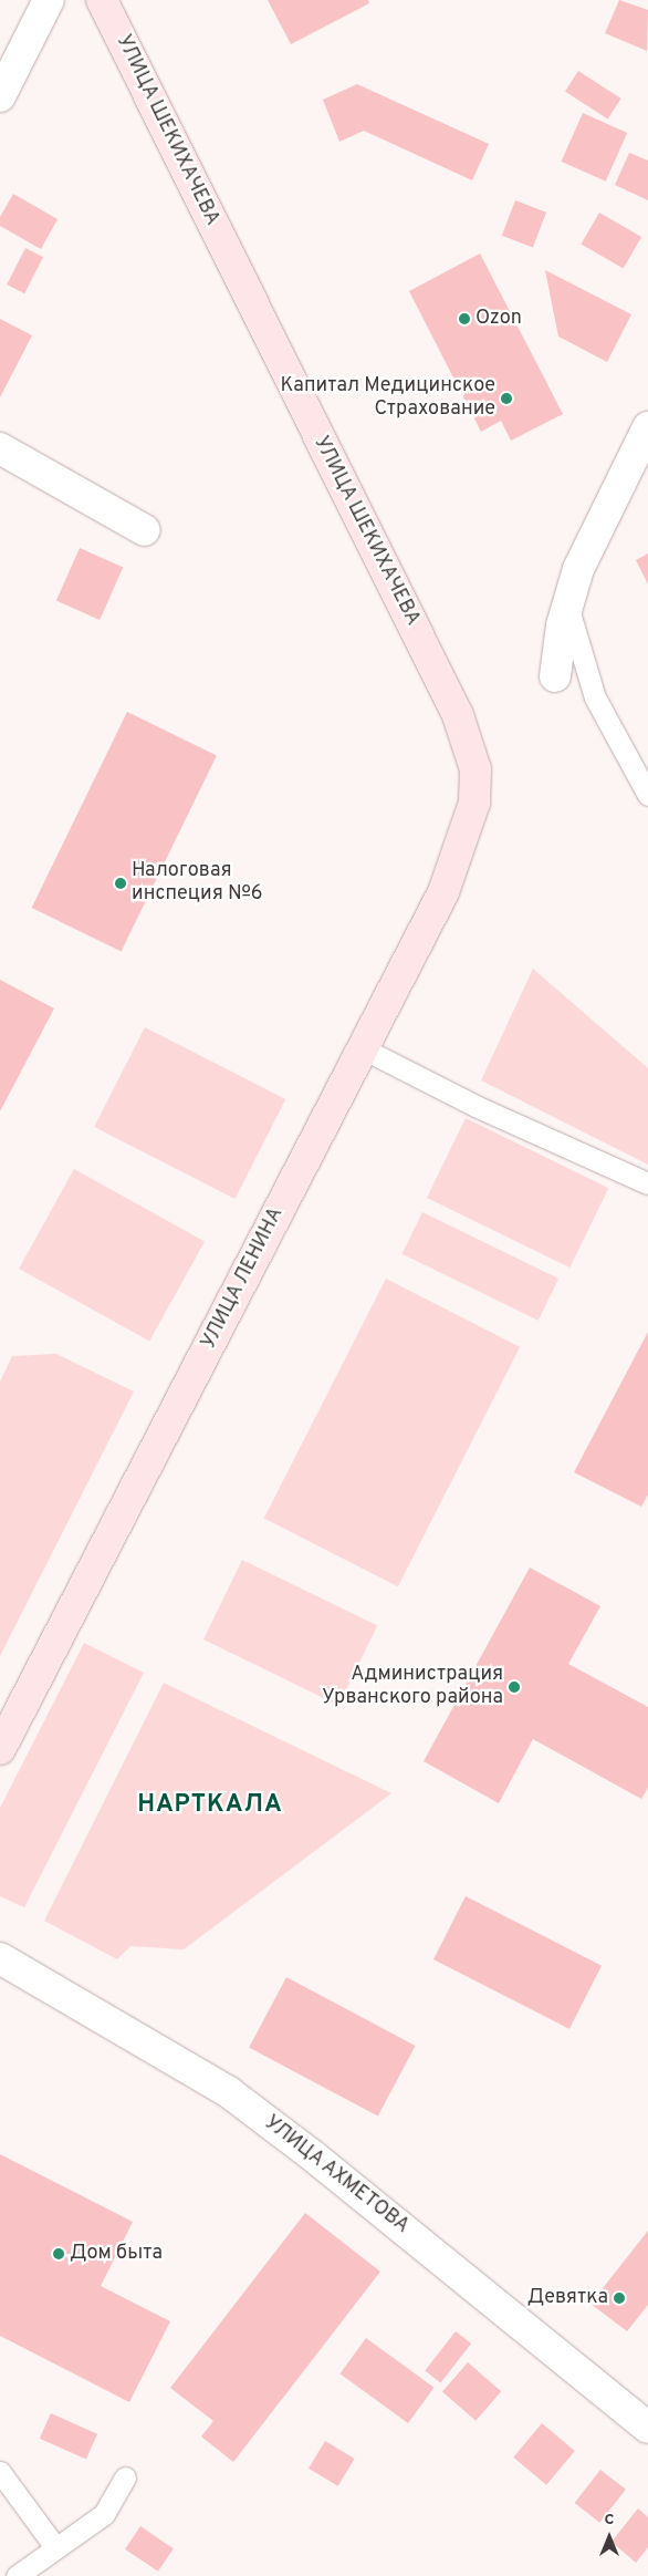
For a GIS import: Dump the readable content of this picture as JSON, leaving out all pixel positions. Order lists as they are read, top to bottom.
{
  "streets": {
    "street": ["УЛИЦА ШЕКИХАЧЕВА", "УЛИЦА ЛЕНИНА", "УЛИЦА АХМЕТОВА"]
  },
  "crossings": [
    ["УЛИЦА ШЕКИХАЧЕВА", "УЛИЦА ЛЕНИНА"]
  ],
  "districts": ["НАРТКАЛА"],
  "places": [
    "Ozon",
    "Капитал Медицинское Страхование",
    "Налоговая инспеция №6",
    "Администрация Урванского района",
    "Дом быта",
    "Девятка"
  ],
  "north": "top"
}
